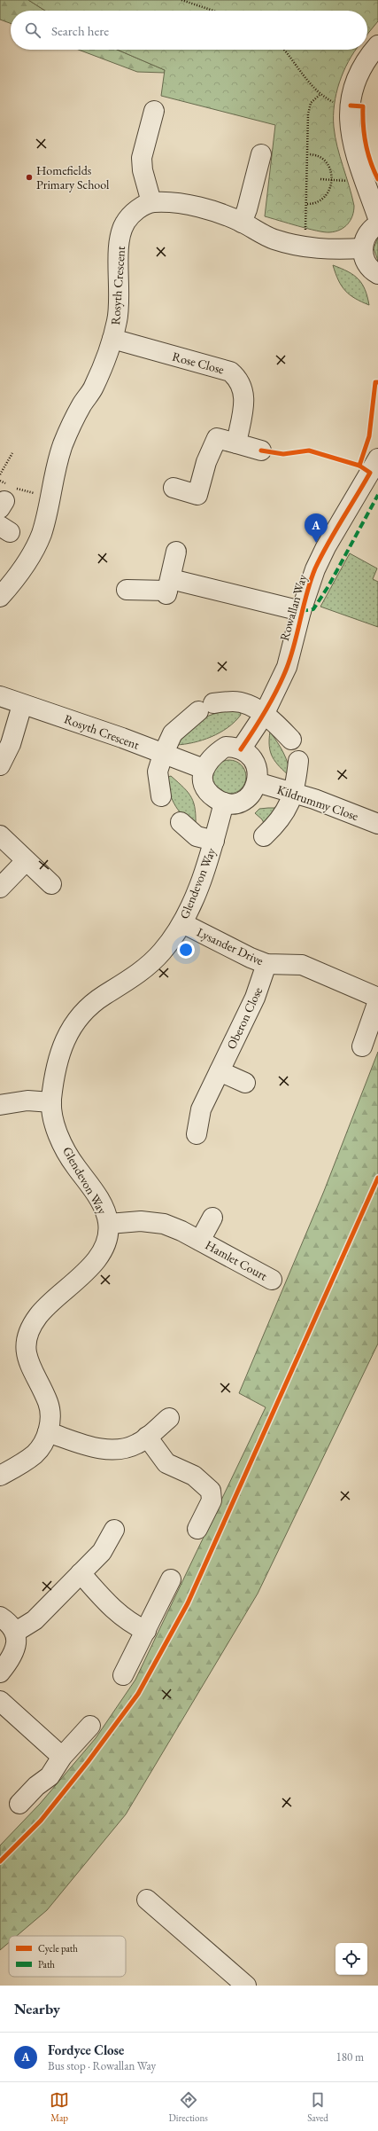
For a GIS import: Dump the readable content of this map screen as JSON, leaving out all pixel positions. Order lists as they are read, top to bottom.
{
  "streets": {
    "street": [
      "Rosyth Crescent",
      "Rose Close",
      "Rowallan Way",
      "Kildrummy Close",
      "Glendevon Way",
      "Lysander Drive",
      "Oberon Close",
      "Hamlet Court"
    ]
  },
  "crossings": [
    ["Rosyth Crescent", "Rose Close"],
    ["Rosyth Crescent", "Rowallan Way"],
    ["Rosyth Crescent", "Kildrummy Close"],
    ["Rosyth Crescent", "Glendevon Way"],
    ["Rowallan Way", "Kildrummy Close"],
    ["Rowallan Way", "Glendevon Way"],
    ["Kildrummy Close", "Glendevon Way"],
    ["Glendevon Way", "Lysander Drive"],
    ["Glendevon Way", "Hamlet Court"],
    ["Lysander Drive", "Oberon Close"]
  ],
  "places": ["Homefields Primary School"],
  "legend": ["Cycle path", "Path"],
  "page": {
    "search": "Search here",
    "pins": "A",
    "heading": "Nearby",
    "list": [
      {
        "mark": "A",
        "name": "Fordyce Close",
        "note": "Bus stop · Rowallan Way",
        "value": "180 m"
      }
    ],
    "nav": ["Map", "Directions", "Saved"]
  }
}
